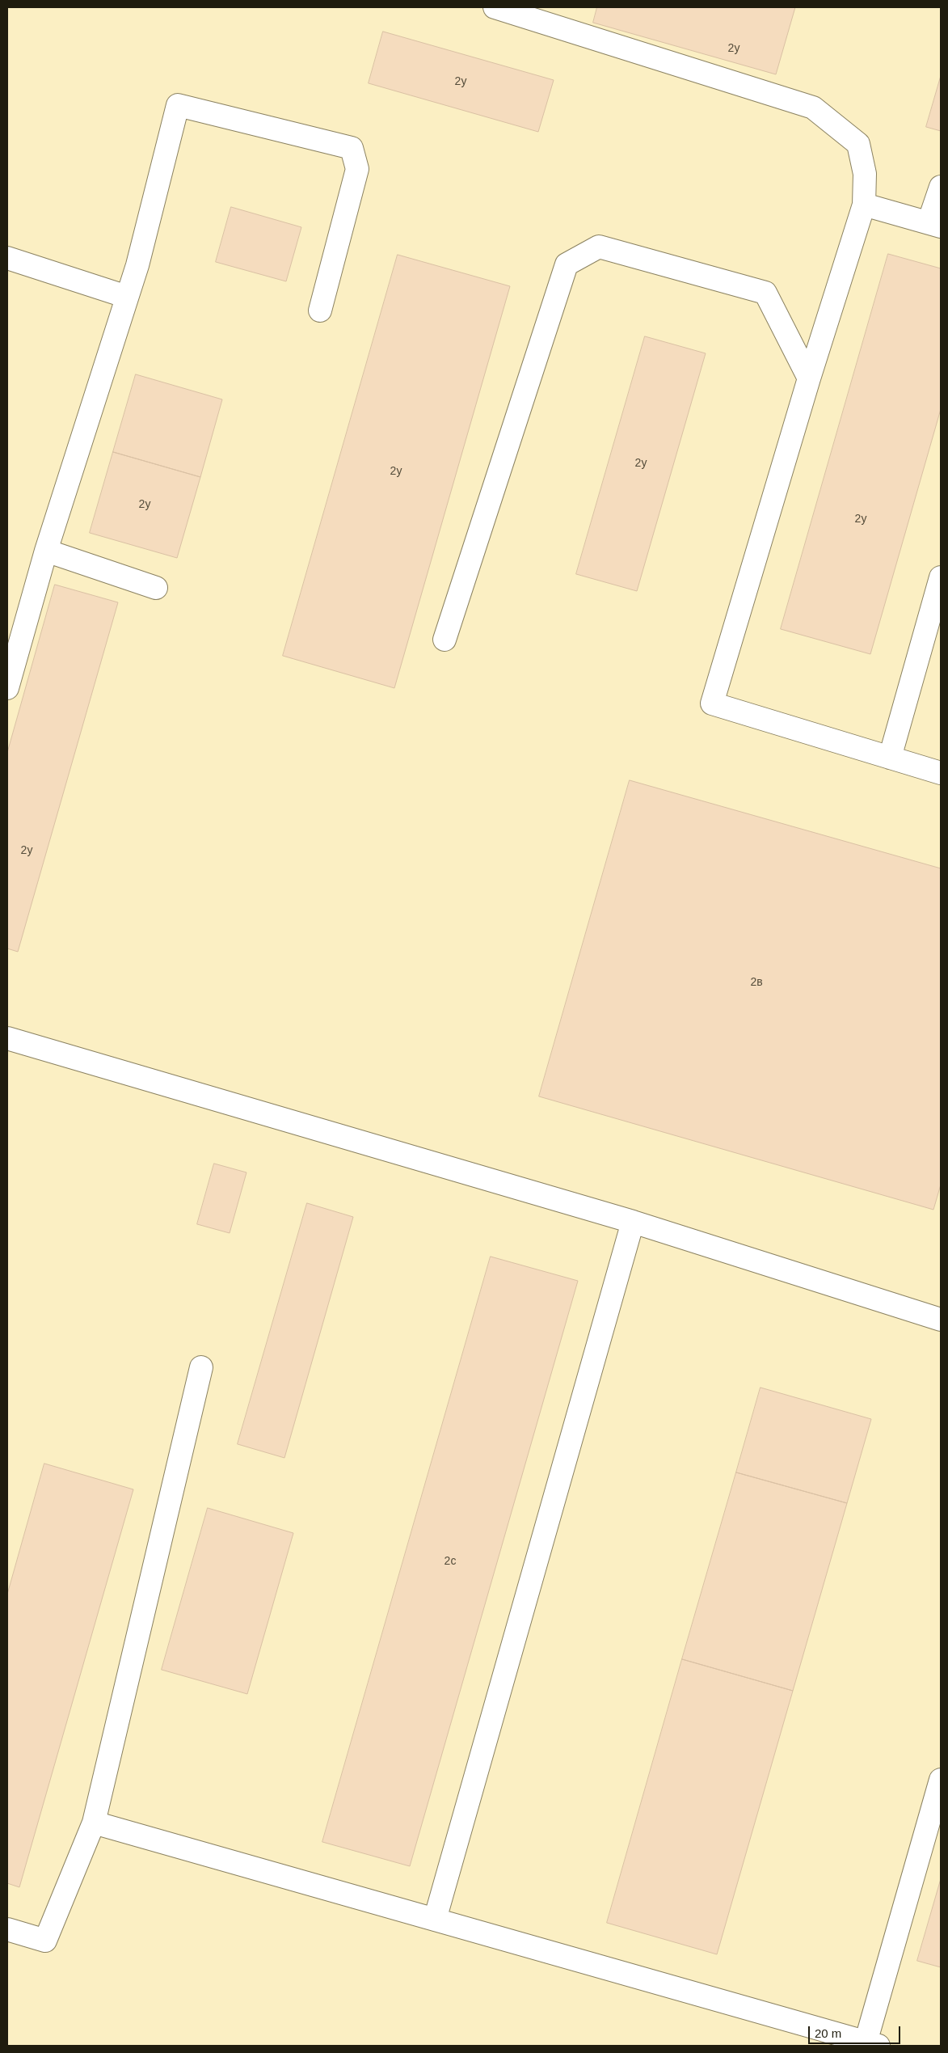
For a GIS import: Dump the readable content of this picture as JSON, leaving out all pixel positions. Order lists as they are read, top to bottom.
{
  "house_numbers": [
    "2у",
    "2у",
    "2у",
    "2у",
    "2у",
    "2у",
    "2у",
    "2в",
    "2с"
  ],
  "scale_bar": "20 m"
}
